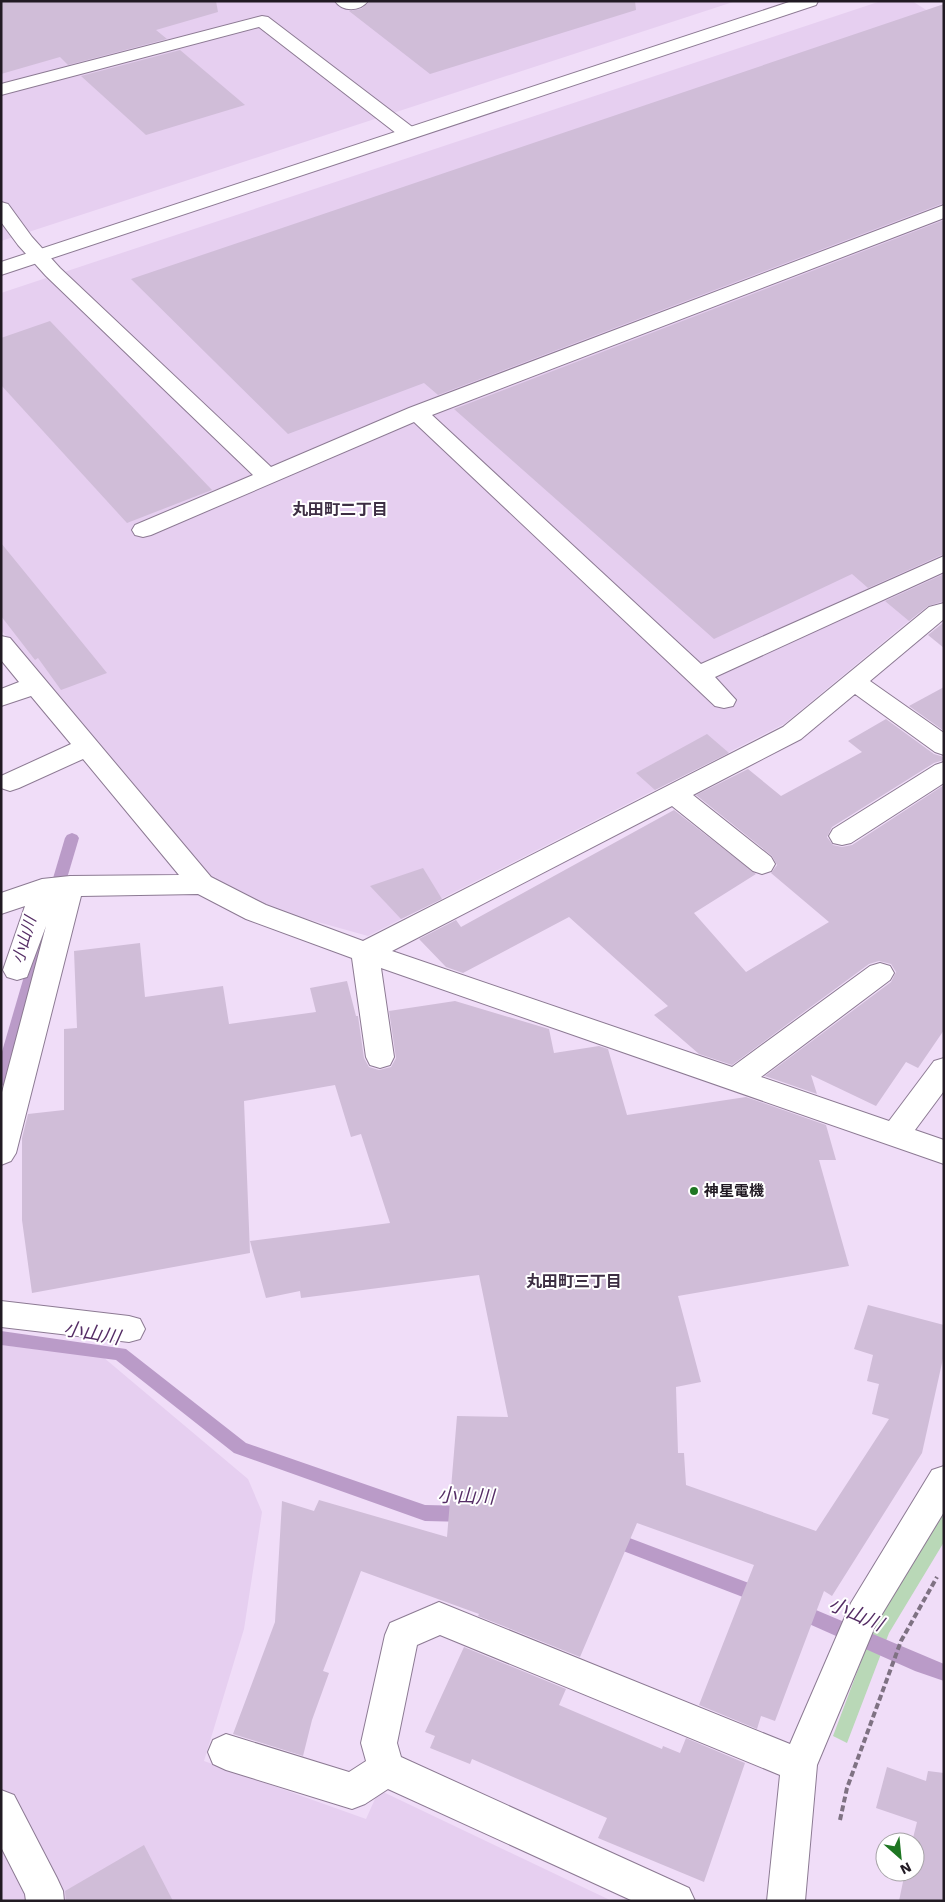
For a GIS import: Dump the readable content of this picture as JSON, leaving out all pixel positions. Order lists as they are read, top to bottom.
{
  "districts": ["丸田町二丁目", "丸田町三丁目"],
  "water": ["小山川"],
  "places": ["神星電機"],
  "north": "bottom right"
}
